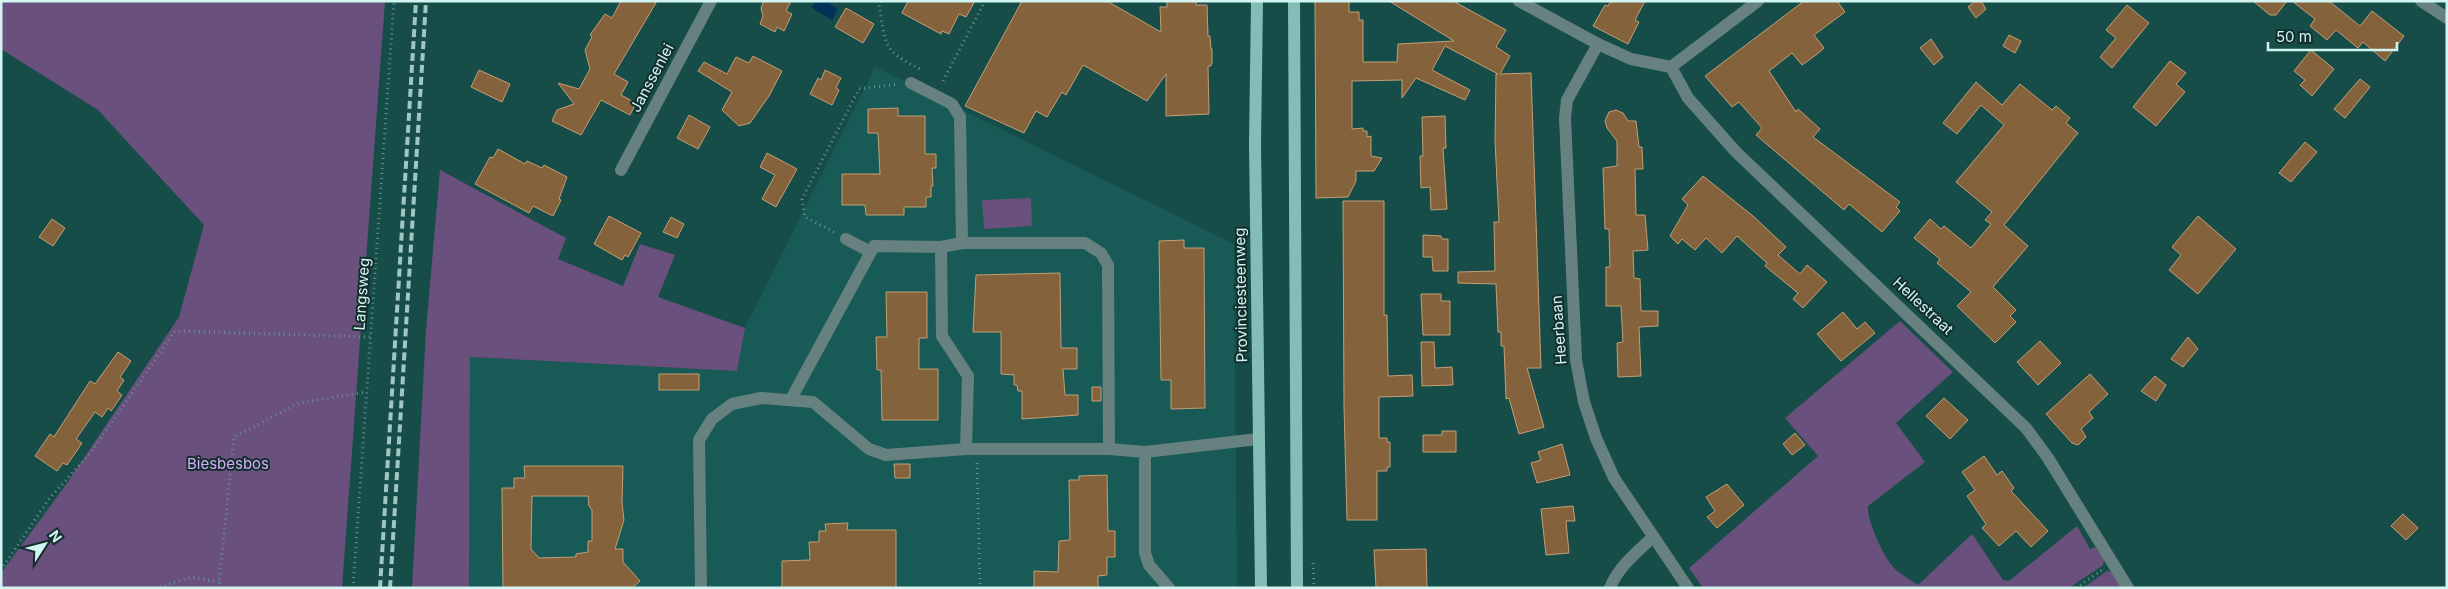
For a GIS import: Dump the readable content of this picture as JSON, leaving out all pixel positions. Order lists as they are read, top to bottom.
{
  "streets": {
    "main road": ["Provinciesteenweg"],
    "street": ["Janssenlei", "Hellestraat", "Heerbaan"],
    "path": ["Langsweg"]
  },
  "parks": ["Biesbesbos"],
  "scale_bar": "50 m",
  "north": "top right"
}
